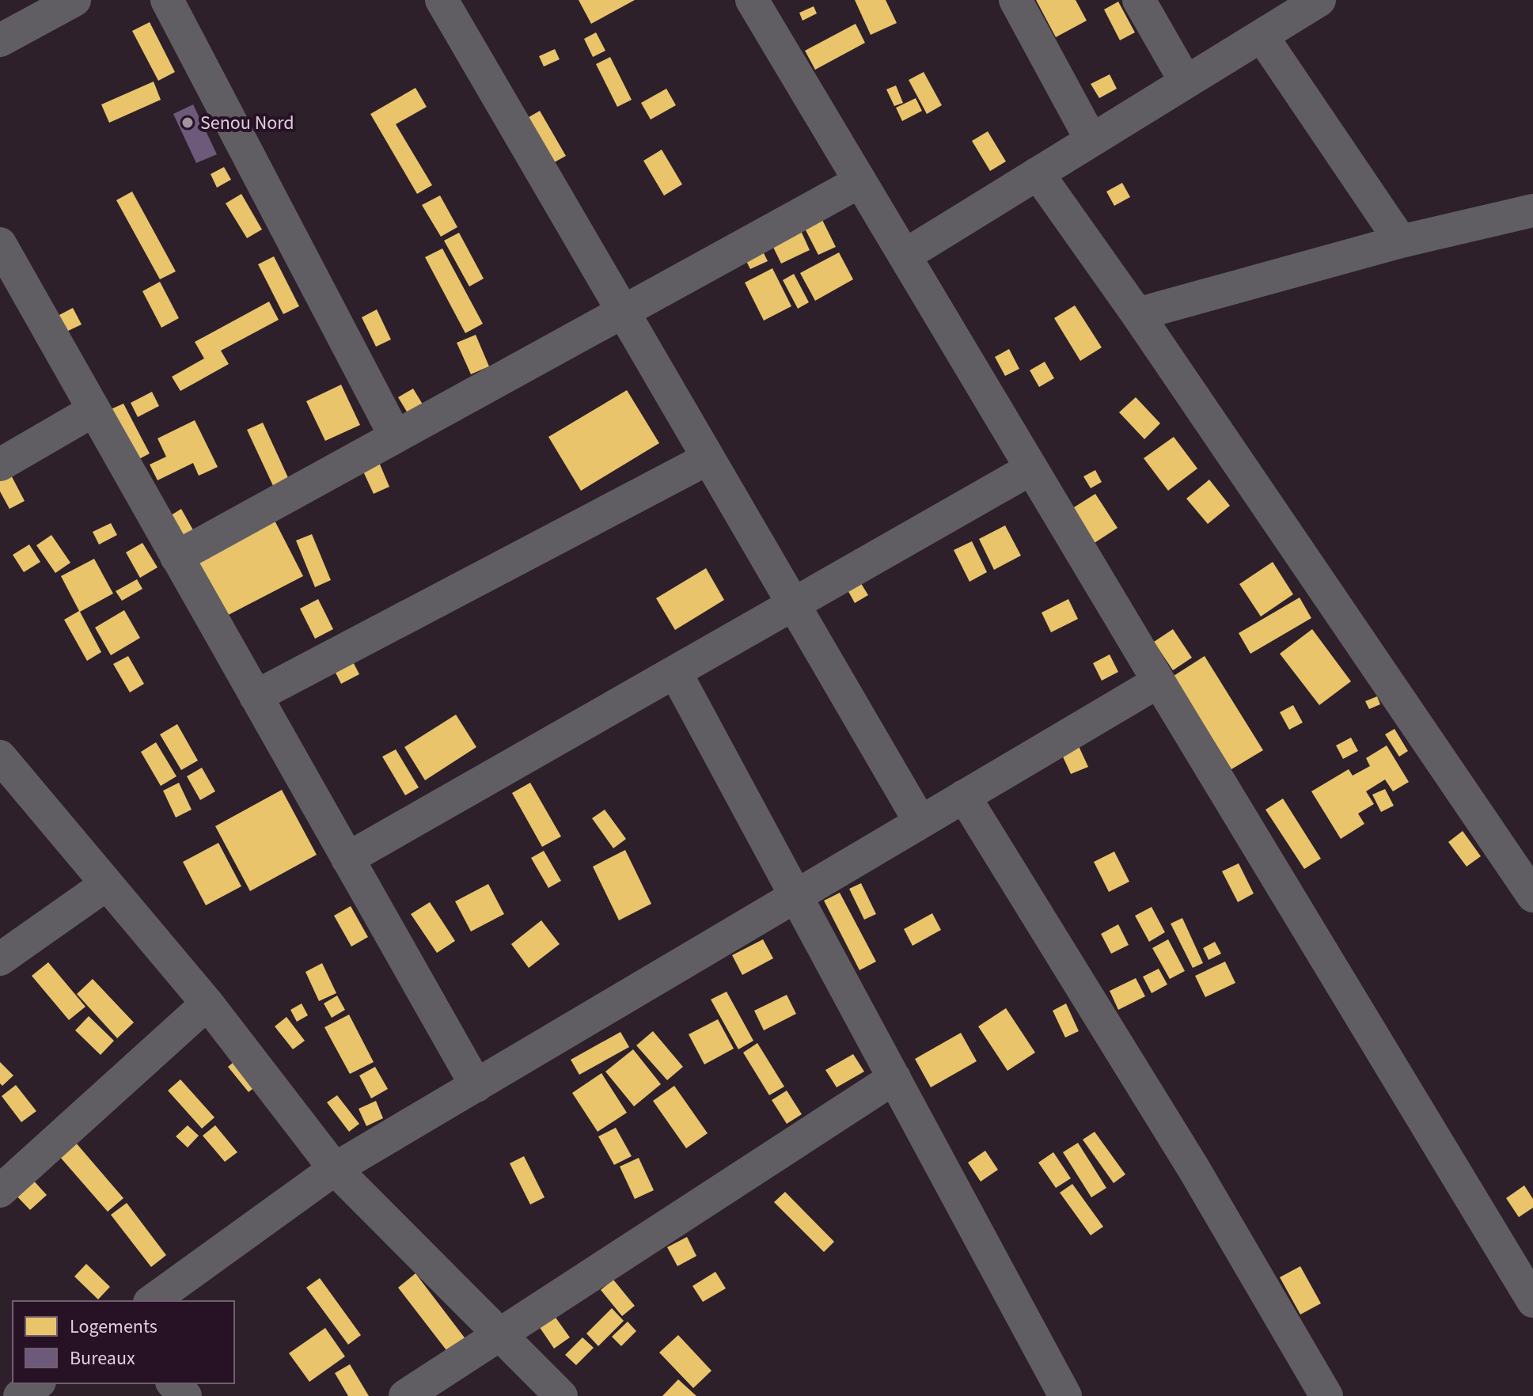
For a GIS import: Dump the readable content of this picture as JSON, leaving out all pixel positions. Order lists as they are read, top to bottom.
{
  "places": ["Senou Nord"],
  "legend": ["Logements", "Bureaux"]
}
